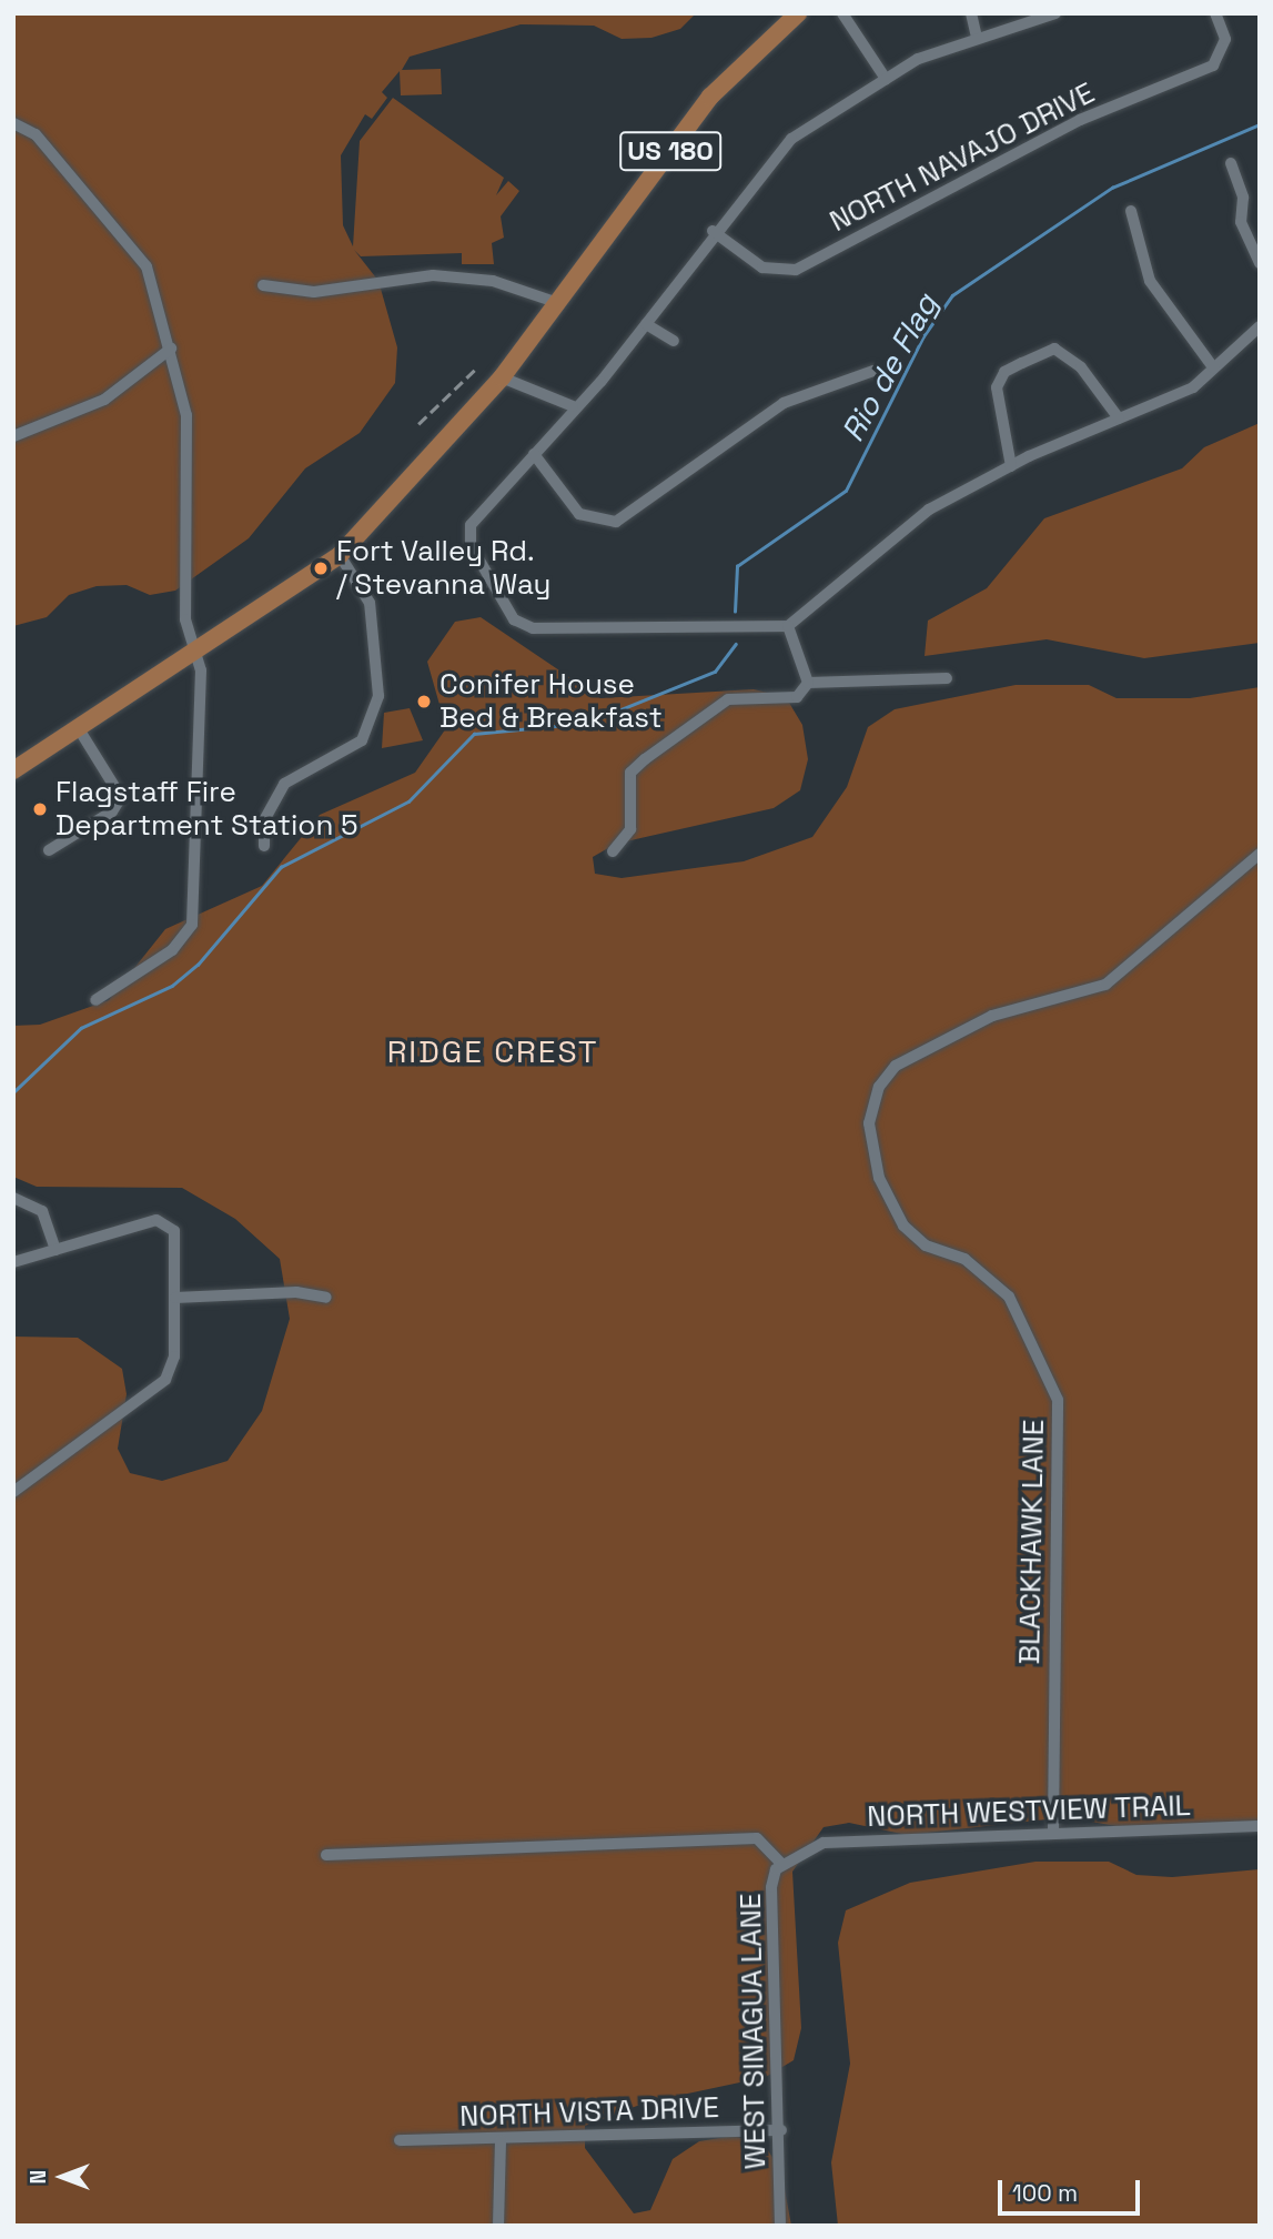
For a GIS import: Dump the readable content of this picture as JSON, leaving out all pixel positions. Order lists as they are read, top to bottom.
{
  "streets": {
    "main road": ["US 180"],
    "street": [
      "NORTH NAVAJO DRIVE",
      "BLACKHAWK LANE",
      "NORTH WESTVIEW TRAIL",
      "WEST SINAGUA LANE",
      "NORTH VISTA DRIVE"
    ]
  },
  "crossings": [
    ["BLACKHAWK LANE", "NORTH WESTVIEW TRAIL"],
    ["NORTH WESTVIEW TRAIL", "WEST SINAGUA LANE"],
    ["WEST SINAGUA LANE", "NORTH VISTA DRIVE"]
  ],
  "districts": ["RIDGE CREST"],
  "water": ["Rio de Flag"],
  "places": ["Fort Valley Rd. / Stevanna Way", "Conifer House Bed & Breakfast", "Flagstaff Fire Department Station 5"],
  "scale_bar": "100 m",
  "north": "left"
}
